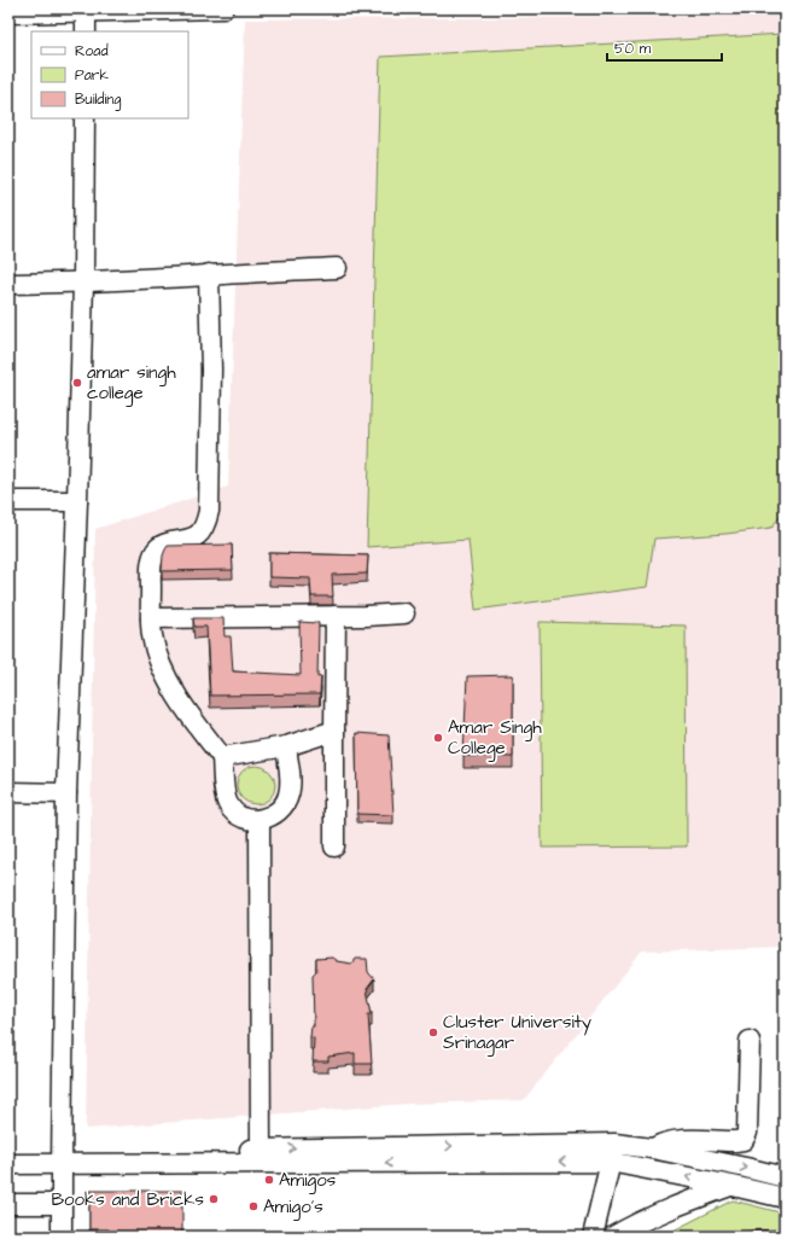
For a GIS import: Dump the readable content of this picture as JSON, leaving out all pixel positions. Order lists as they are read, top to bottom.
{
  "places": [
    "amar singh college",
    "Amar Singh College",
    "Cluster University Srinagar",
    "Amigos",
    "Books and Bricks",
    "Amigo's"
  ],
  "legend": ["Road", "Park", "Building"],
  "scale_bar": "50 m"
}
